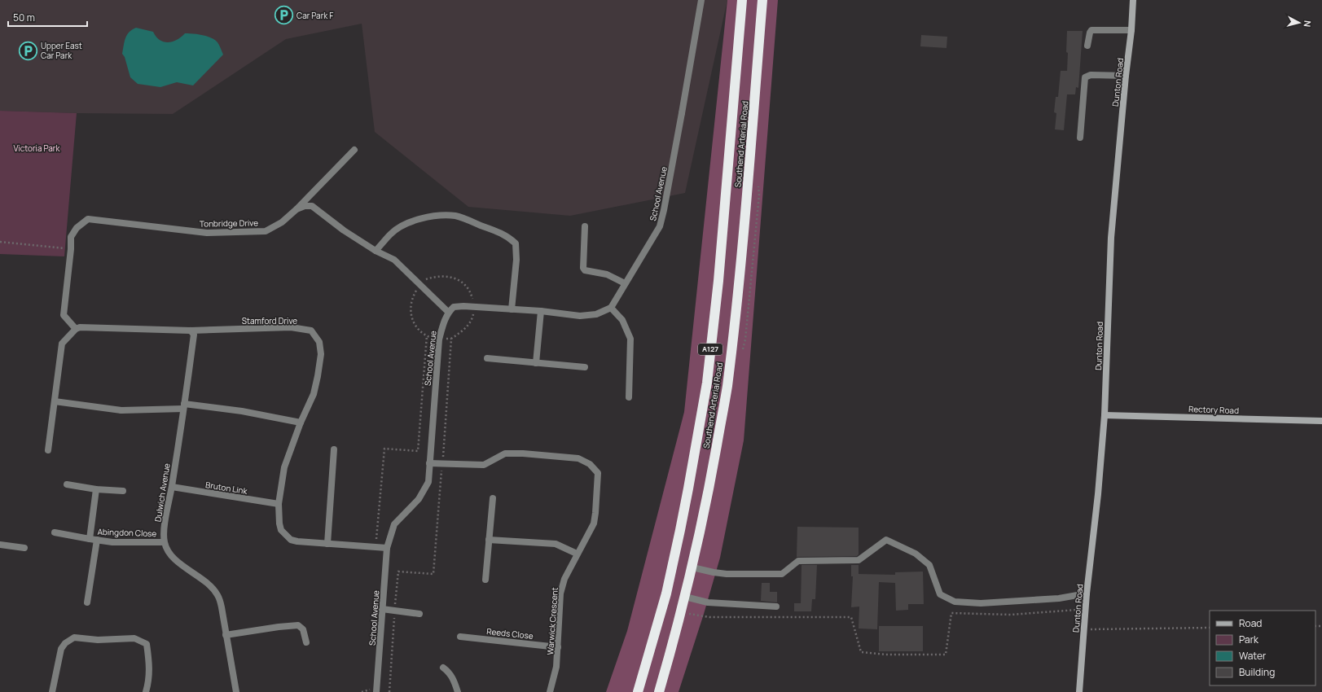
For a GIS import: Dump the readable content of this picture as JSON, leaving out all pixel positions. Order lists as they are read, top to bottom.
{
  "streets": {
    "highway": ["Southend Arterial Road", "A127"],
    "street": [
      "Dunton Road",
      "School Avenue",
      "Tonbridge Drive",
      "Stamford Drive",
      "Rectory Road",
      "Bruton Link",
      "Dulwich Avenue",
      "Abingdon Close",
      "Warwick Crescent",
      "Reeds Close"
    ]
  },
  "crossings": [
    ["Dunton Road", "Rectory Road"],
    ["School Avenue", "Stamford Drive"],
    ["School Avenue", "Warwick Crescent"],
    ["Tonbridge Drive", "Stamford Drive"],
    ["Stamford Drive", "Bruton Link"],
    ["Stamford Drive", "Dulwich Avenue"],
    ["Bruton Link", "Dulwich Avenue"],
    ["Dulwich Avenue", "Abingdon Close"],
    ["Warwick Crescent", "Reeds Close"]
  ],
  "parks": ["Victoria Park"],
  "places": {
    "parking": ["Car Park F", "Upper East Car Park"]
  },
  "legend": [
    "Road",
    "Park",
    "Water",
    "Building"
  ],
  "scale_bar": "50 m",
  "north": "right"
}
